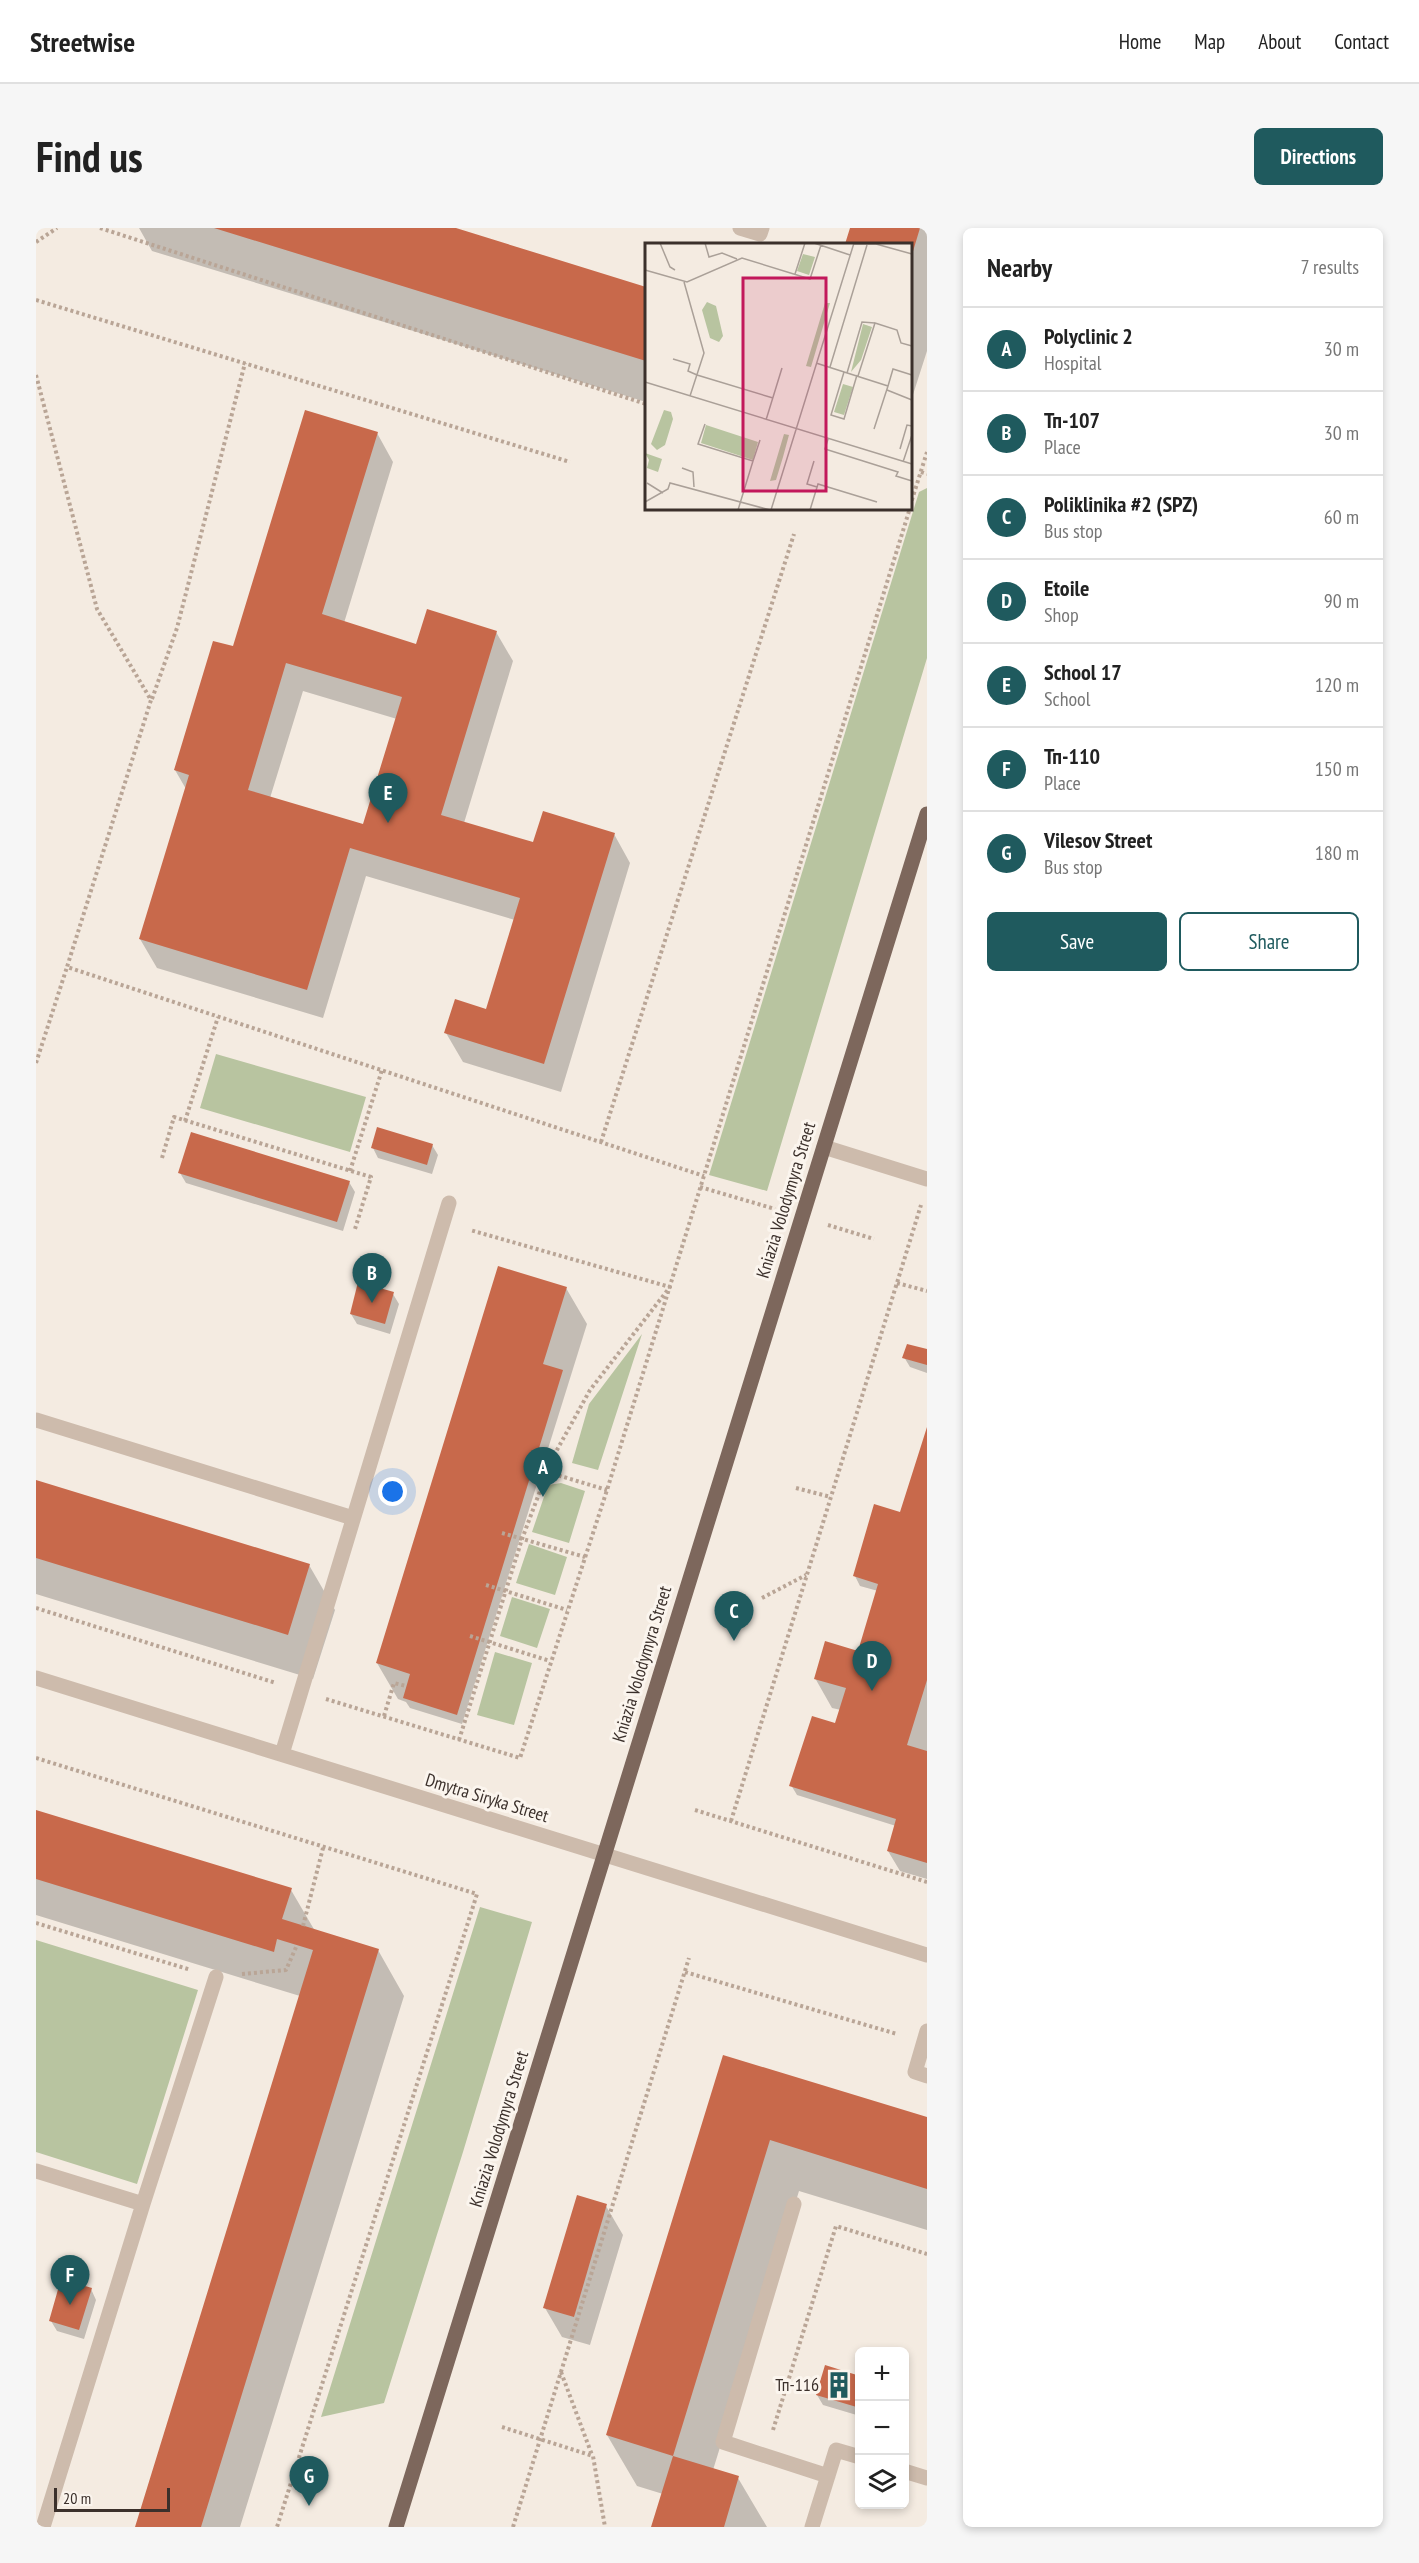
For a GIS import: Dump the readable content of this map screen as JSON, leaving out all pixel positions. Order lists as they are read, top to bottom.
{
  "streets": {
    "main road": ["Kniazia Volodymyra Street"],
    "street": ["Dmytra Siryka Street"]
  },
  "crossings": [
    ["Kniazia Volodymyra Street", "Dmytra Siryka Street"]
  ],
  "places": {
    "building": ["Тп-116"]
  },
  "scale_bar": "20 m",
  "page": {
    "header": "Streetwise",
    "nav": [
      "Home",
      "Map",
      "About",
      "Contact"
    ],
    "buttons": [
      "Directions",
      ["Save", "Share"]
    ],
    "title": "Find us",
    "heading": ["Nearby", "7 results"],
    "list": [
      {
        "mark": "A",
        "name": "Polyclinic 2",
        "note": "Hospital",
        "value": "30 m"
      },
      {
        "mark": "B",
        "name": "Тп-107",
        "note": "Place",
        "value": "30 m"
      },
      {
        "mark": "C",
        "name": "Poliklinika #2 (SPZ)",
        "note": "Bus stop",
        "value": "60 m"
      },
      {
        "mark": "D",
        "name": "Etoile",
        "note": "Shop",
        "value": "90 m"
      },
      {
        "mark": "E",
        "name": "School 17",
        "note": "School",
        "value": "120 m"
      },
      {
        "mark": "F",
        "name": "Тп-110",
        "note": "Place",
        "value": "150 m"
      },
      {
        "mark": "G",
        "name": "Vilesov Street",
        "note": "Bus stop",
        "value": "180 m"
      }
    ],
    "pins": [
      "E",
      "B",
      "A",
      "C",
      "D",
      "F",
      "G"
    ],
    "map_buttons": ["+", "−"],
    "scale": "20 m"
  }
}
